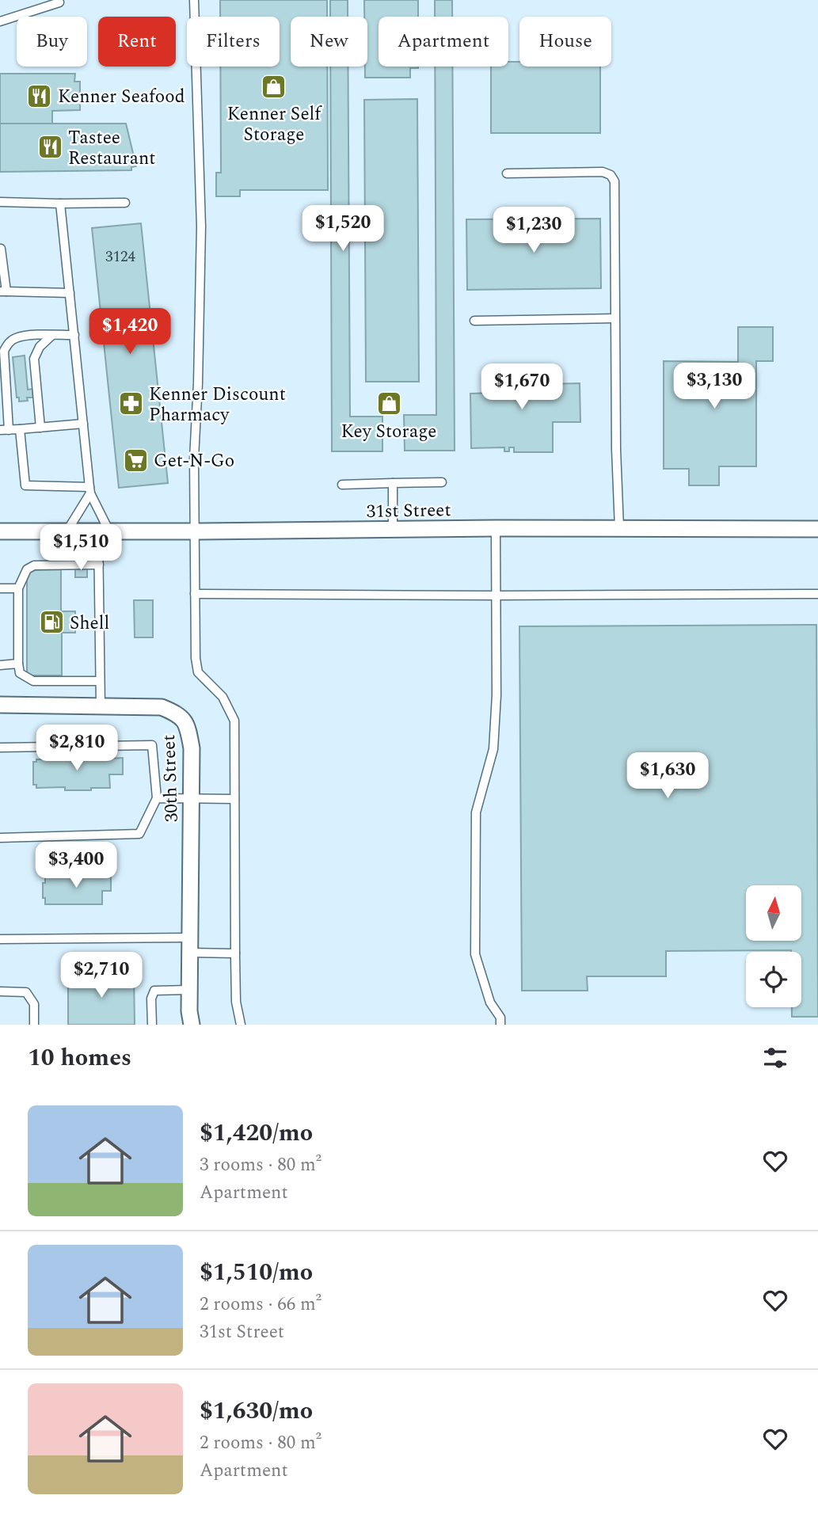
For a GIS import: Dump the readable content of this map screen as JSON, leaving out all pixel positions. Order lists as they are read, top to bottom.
{
  "streets": {
    "street": ["31st Street", "30th Street"]
  },
  "places": {
    "shop": ["Kenner Self Storage", "Key Storage"],
    "restaurant": ["Kenner Seafood", "Tastee Restaurant"],
    "pharmacy": ["Kenner Discount Pharmacy"],
    "supermarket": ["Get-N-Go"],
    "fuel station": ["Shell"]
  },
  "house_numbers": ["3124"],
  "north": "top",
  "page": {
    "chip": [
      "Buy",
      "Rent",
      "Filters",
      "New",
      "Apartment",
      "House"
    ],
    "price": [
      "$1,520",
      "$1,230",
      "$1,420",
      "$3,130",
      "$1,670",
      "$1,510",
      "$2,810",
      "$1,630",
      "$3,400",
      "$2,710"
    ],
    "heading": "10 homes",
    "list": [
      {
        "name": "$1,420/mo",
        "note": "3 rooms · 80 m² · Apartment"
      },
      {
        "name": "$1,510/mo",
        "note": "2 rooms · 66 m² · 31st Street"
      },
      {
        "name": "$1,630/mo",
        "note": "2 rooms · 80 m² · Apartment"
      }
    ]
  }
}
